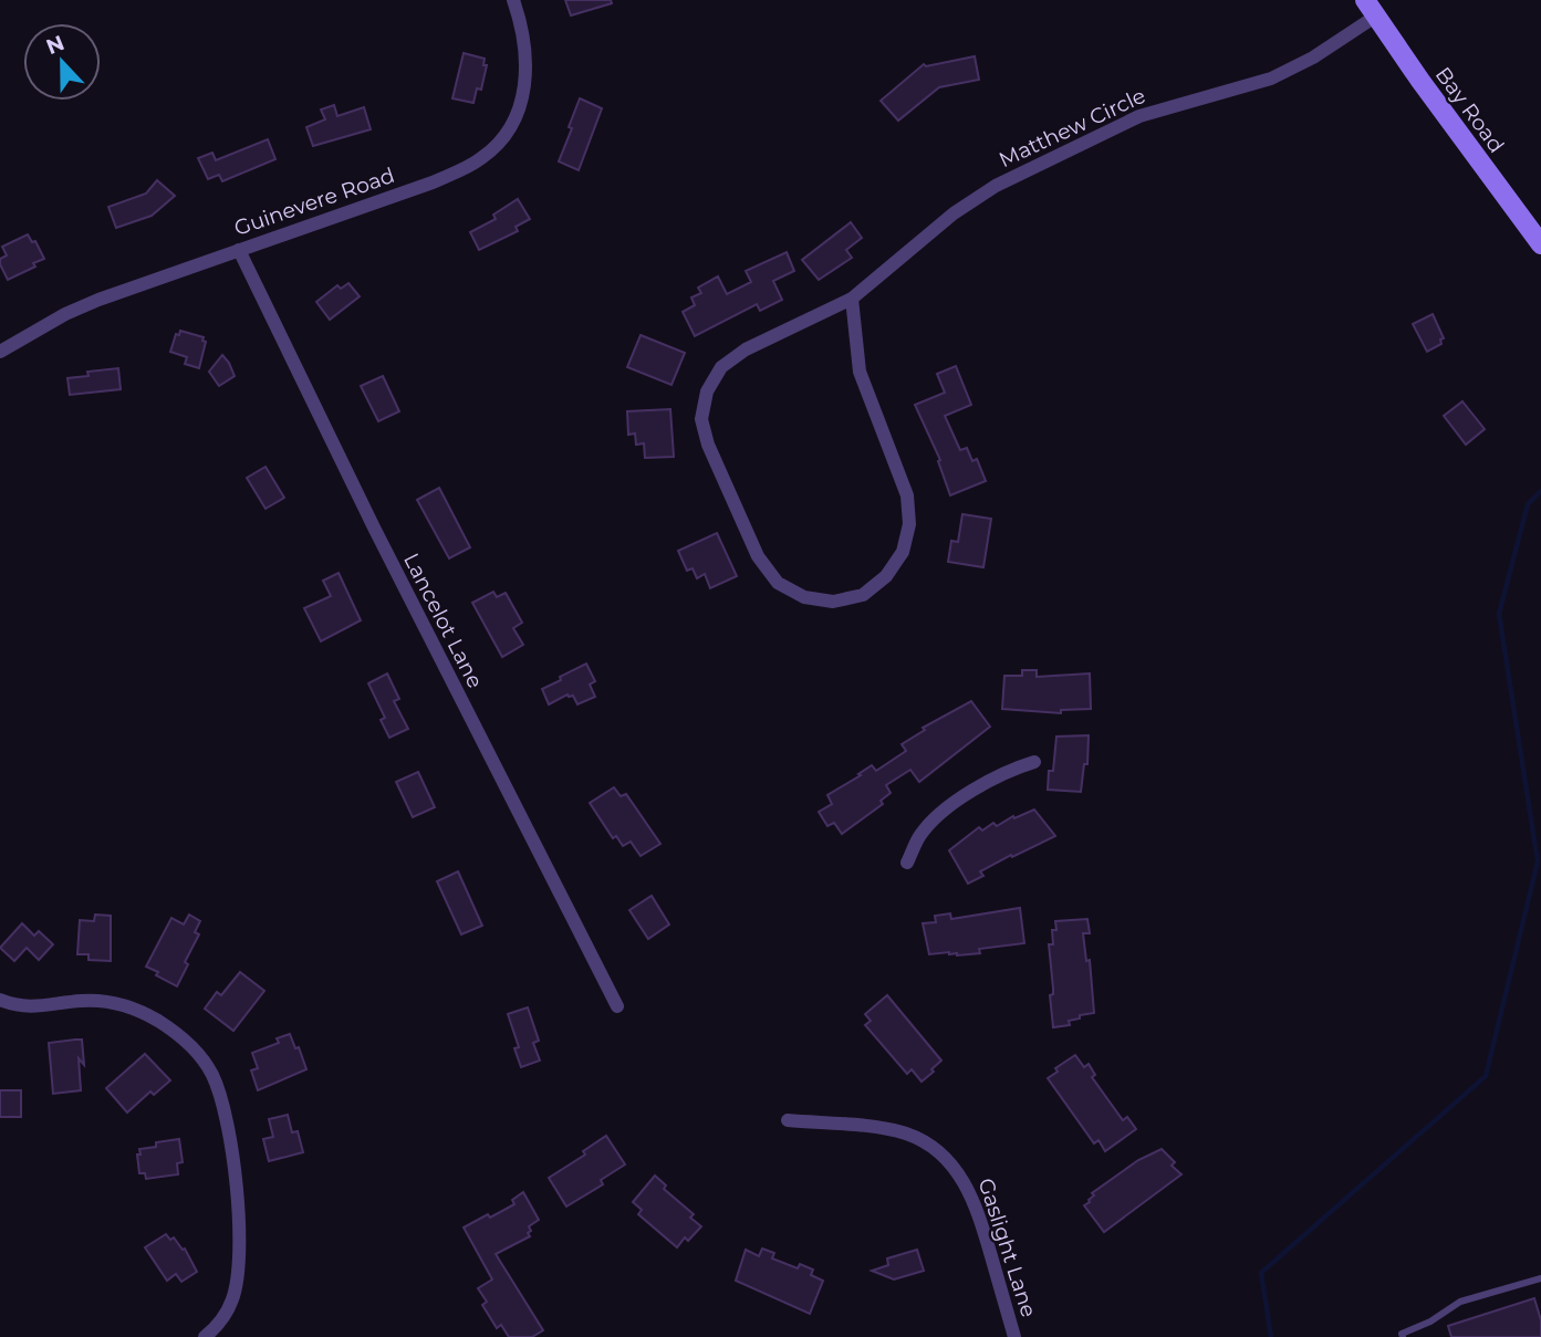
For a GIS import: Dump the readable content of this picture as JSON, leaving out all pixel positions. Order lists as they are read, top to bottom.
{
  "streets": {
    "main road": ["Bay Road"],
    "street": [
      "Matthew Circle",
      "Guinevere Road",
      "Lancelot Lane",
      "Gaslight Lane"
    ]
  },
  "crossings": [
    ["Bay Road", "Matthew Circle"],
    ["Guinevere Road", "Lancelot Lane"]
  ],
  "north": "top"
}
